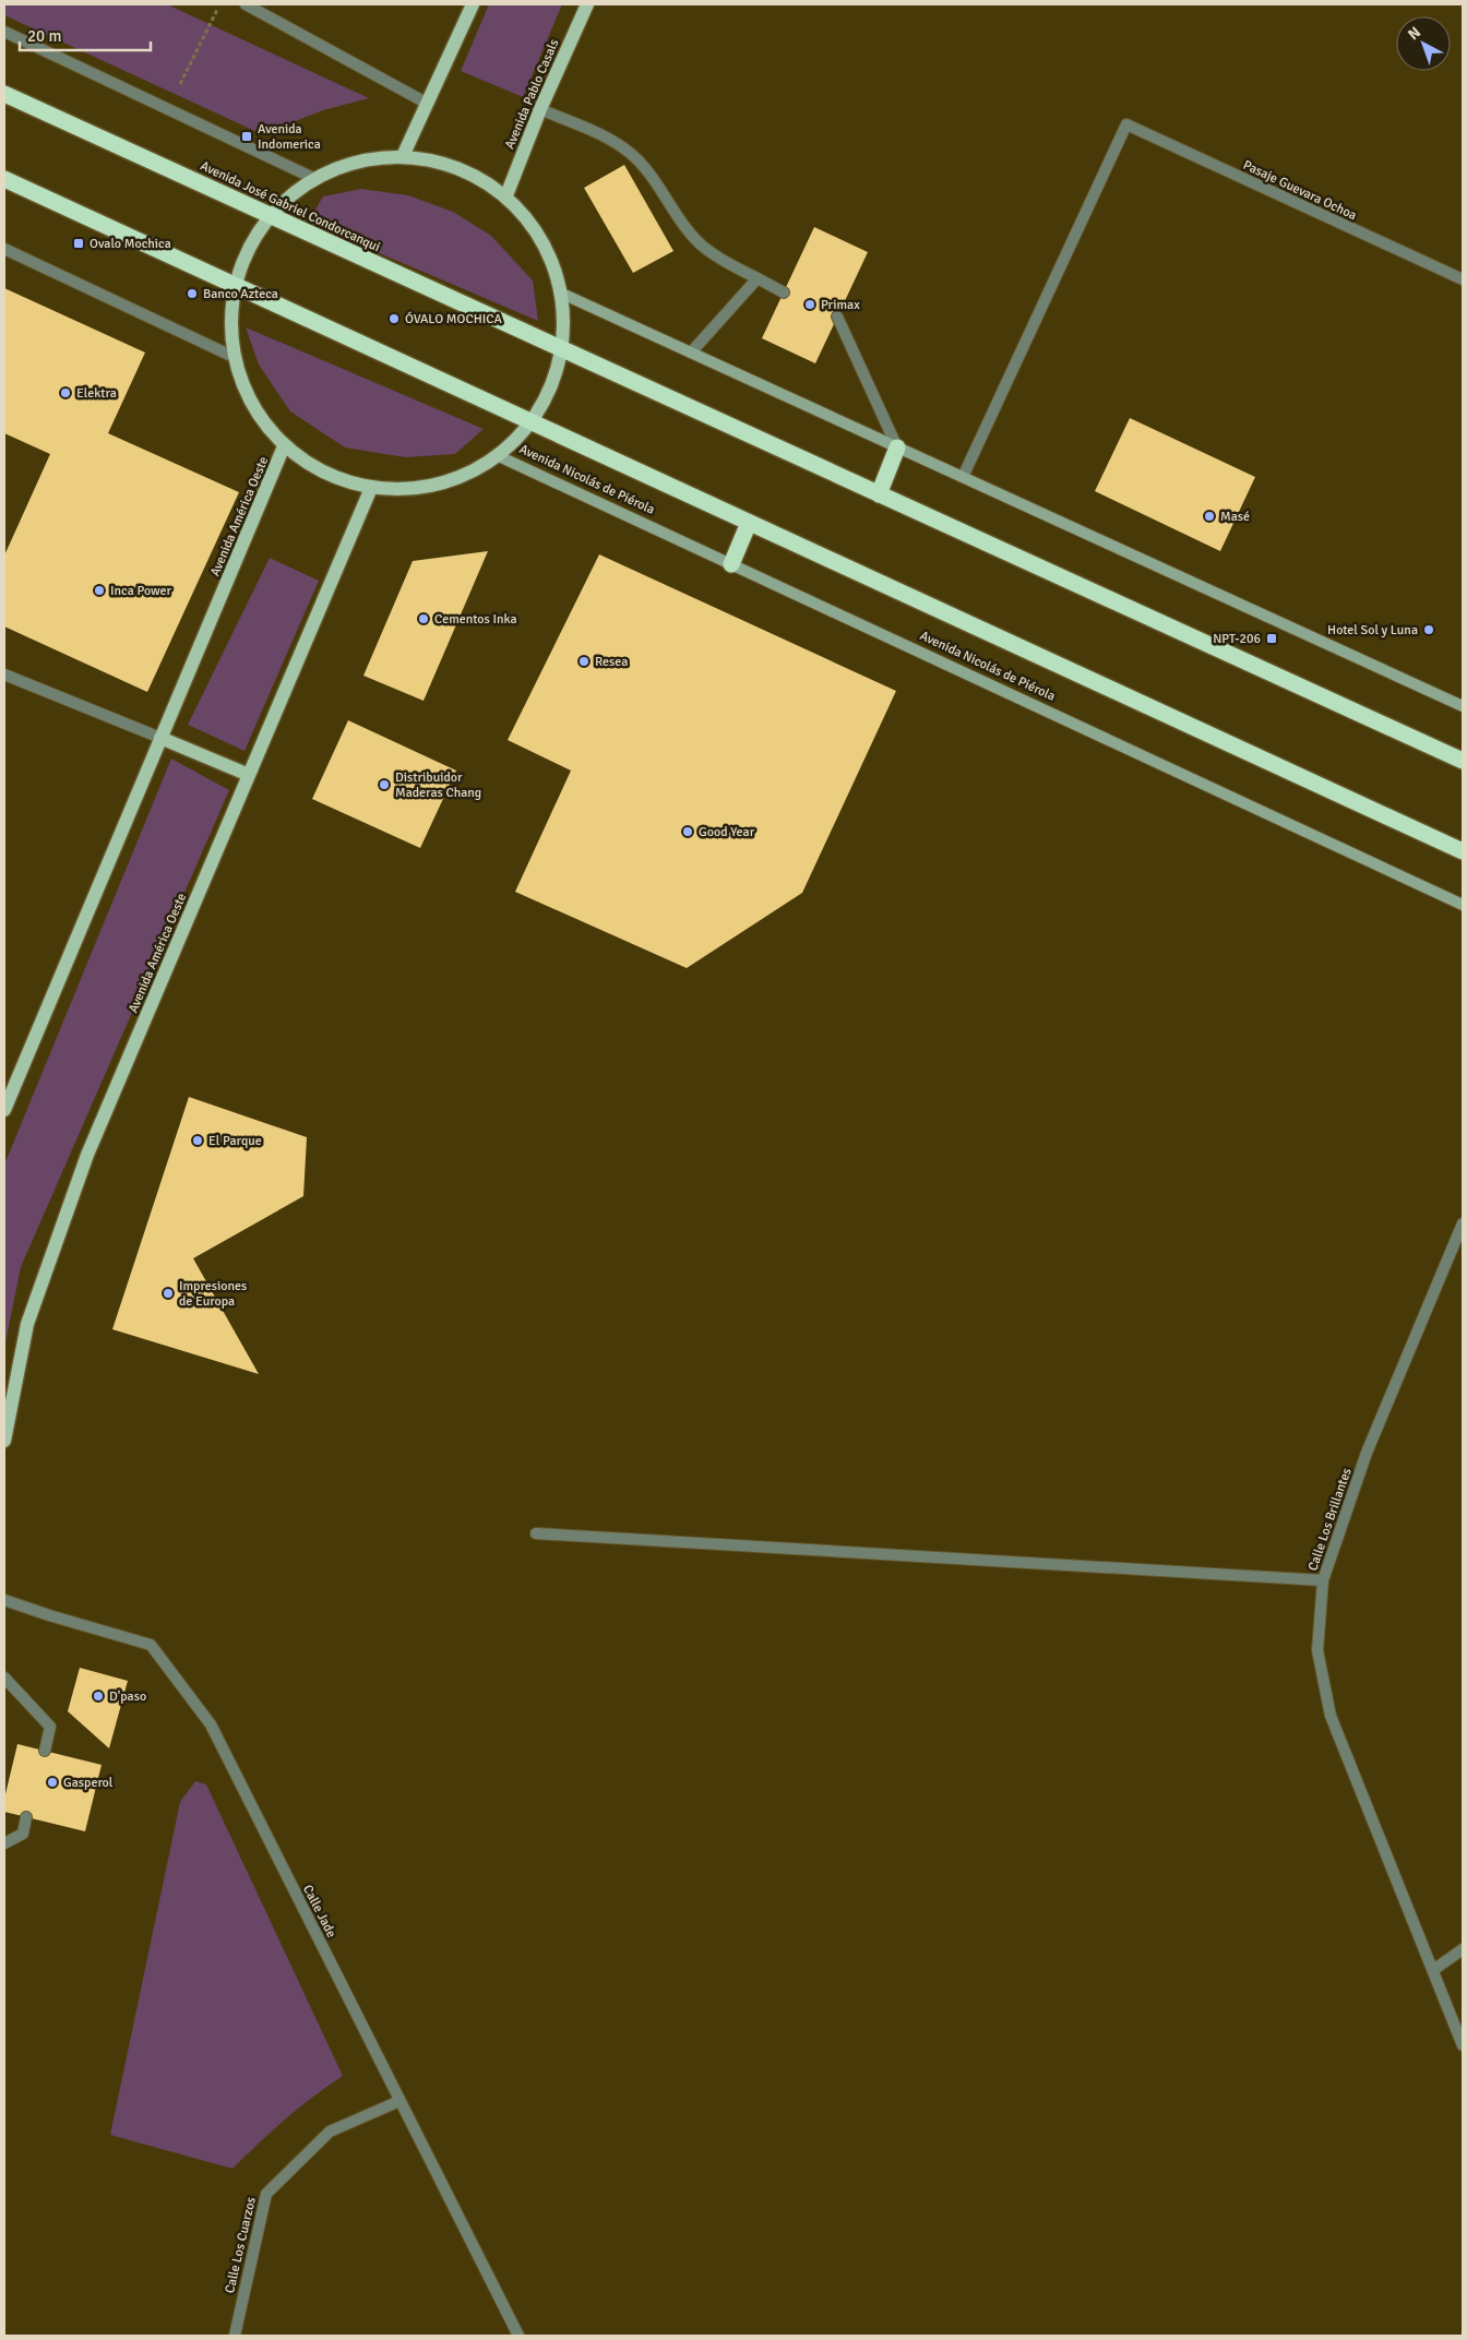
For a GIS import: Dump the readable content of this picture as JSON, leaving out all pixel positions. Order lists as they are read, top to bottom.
{
  "streets": {
    "highway": ["Avenida José Gabriel Condorcanqui", "Avenida Nicolás de Piérola"],
    "main road": ["Avenida Pablo Casals", "Avenida América Oeste"],
    "street": [
      "Pasaje Guevara Ochoa",
      "Calle Los Brillantes",
      "Calle Jade",
      "Calle Los Cuarzos"
    ]
  },
  "crossings": [
    ["Calle Jade", "Calle Los Cuarzos"]
  ],
  "places": {
    "transit": ["Avenida Indomerica", "Ovalo Mochica", "NPT-206"],
    "other": [
      "Banco Azteca",
      "Primax",
      "ÓVALO MOCHICA",
      "Elektra",
      "Masé",
      "Inca Power",
      "Cementos Inka",
      "Hotel Sol y Luna",
      "Resea",
      "Distribuidor Maderas Chang",
      "Good Year",
      "El Parque",
      "Impresiones de Europa",
      "D'paso",
      "Gasperol"
    ]
  },
  "scale_bar": "20 m",
  "north": "top left"
}
